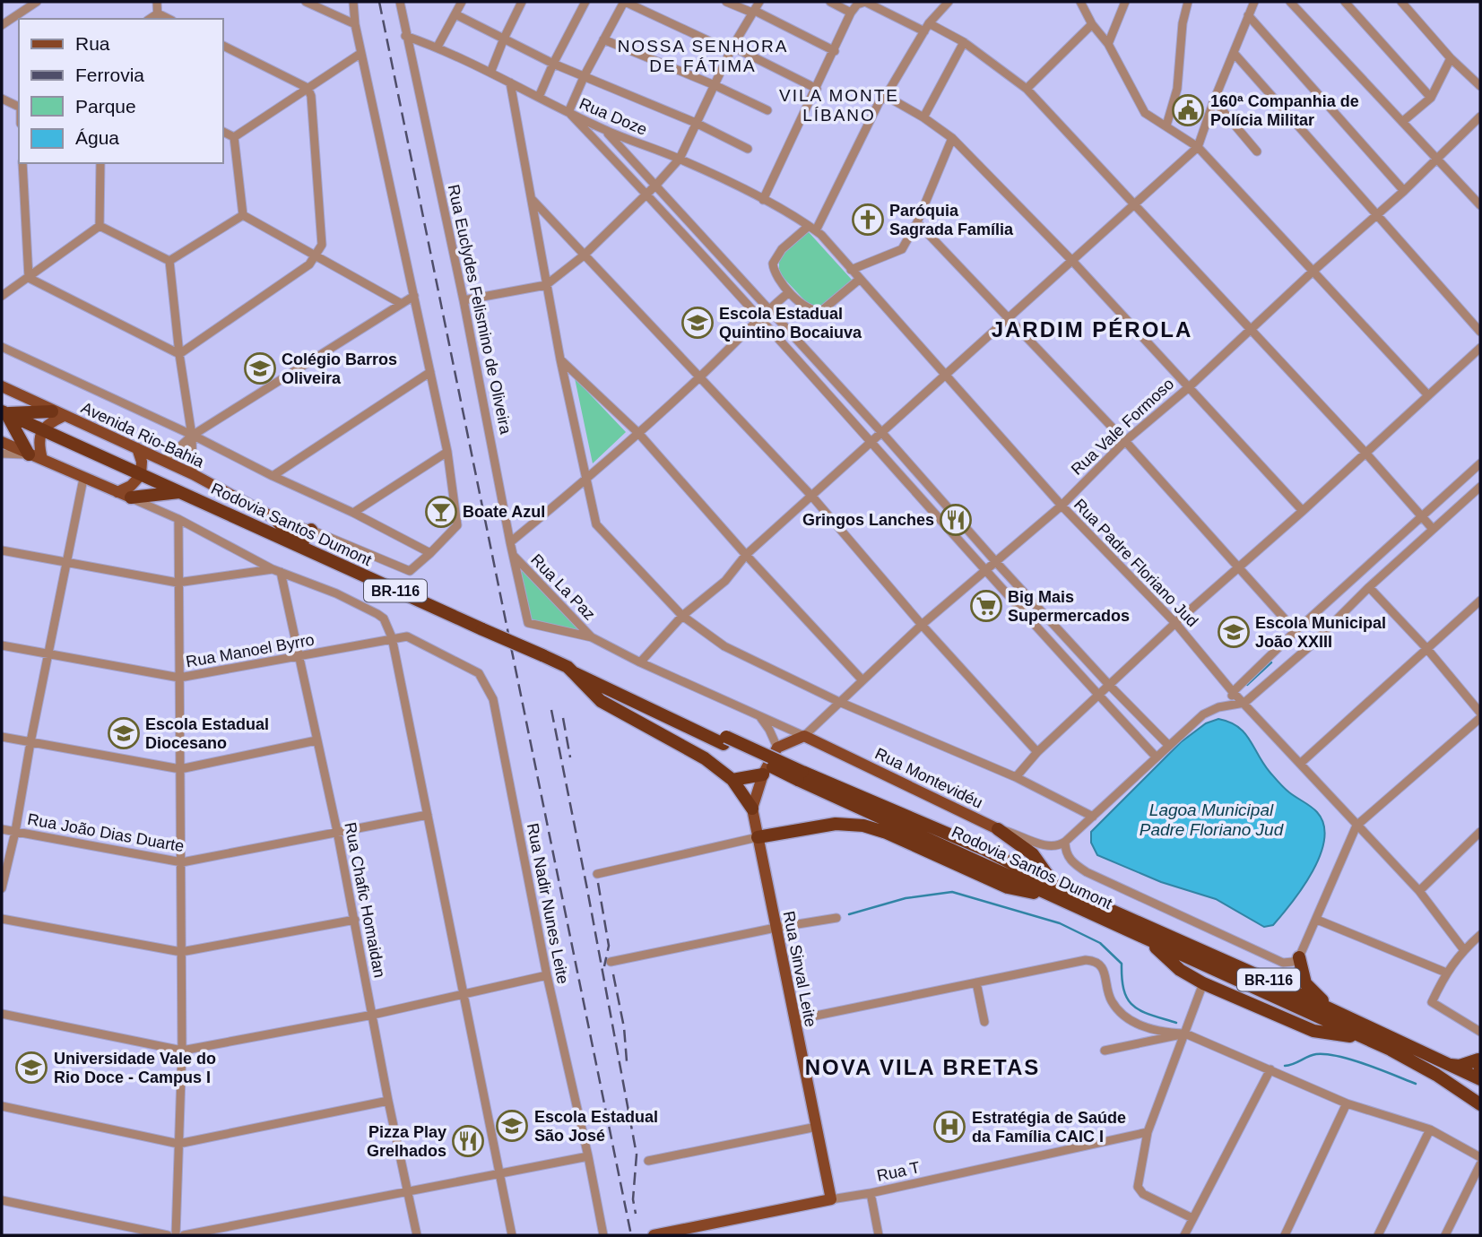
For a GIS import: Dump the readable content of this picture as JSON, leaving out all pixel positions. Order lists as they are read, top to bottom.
{
  "streets": {
    "highway": ["Rodovia Santos Dumont", "BR-116"],
    "main road": [
      "Rua Vale Formoso",
      "Avenida Rio-Bahia",
      "Rua Montevidéu",
      "Rua Sinval Leite",
      "Rua T"
    ],
    "street": [
      "Rua Doze",
      "Rua Euclydes Felismino de Oliveira",
      "Rua Padre Floriano Jud",
      "Rua La Paz",
      "Rua Manoel Byrro",
      "Rua João Dias Duarte",
      "Rua Chafic Homaidan",
      "Rua Nadir Nunes Leite"
    ]
  },
  "crossings": [
    ["Rua Doze", "Rua Euclydes Felismino de Oliveira"],
    ["Rua Doze", "Rua Padre Floriano Jud"],
    ["Rua Euclydes Felismino de Oliveira", "Rua La Paz"],
    ["Rua Euclydes Felismino de Oliveira", "Rua Montevidéu"],
    ["Rua Vale Formoso", "Rua Padre Floriano Jud"],
    ["Rua Vale Formoso", "Rua Montevidéu"],
    ["Rua Vale Formoso", "Rua Sinval Leite"],
    ["Rua La Paz", "Rua Montevidéu"],
    ["Rua Manoel Byrro", "Rua Chafic Homaidan"],
    ["Rua Manoel Byrro", "Rua Nadir Nunes Leite"],
    ["Rua João Dias Duarte", "Rua Chafic Homaidan"],
    ["Rua Sinval Leite", "Rua T"]
  ],
  "districts": [
    "NOSSA SENHORA DE FÁTIMA",
    "VILA MONTE LÍBANO",
    "JARDIM PÉROLA",
    "NOVA VILA BRETAS"
  ],
  "water": ["Lagoa Municipal Padre Floriano Jud"],
  "places": {
    "public building": ["160ª Companhia de Polícia Militar"],
    "church": ["Paróquia Sagrada Família"],
    "school or university": [
      "Escola Estadual Quintino Bocaiuva",
      "Colégio Barros Oliveira",
      "Escola Municipal João XXIII",
      "Escola Estadual Diocesano",
      "Universidade Vale do Rio Doce - Campus I",
      "Escola Estadual São José"
    ],
    "bar": ["Boate Azul"],
    "restaurant": ["Gringos Lanches", "Pizza Play Grelhados"],
    "supermarket": ["Big Mais Supermercados"],
    "hospital": ["Estratégia de Saúde da Família CAIC I"]
  },
  "legend": [
    "Rua",
    "Ferrovia",
    "Parque",
    "Água"
  ]
}
